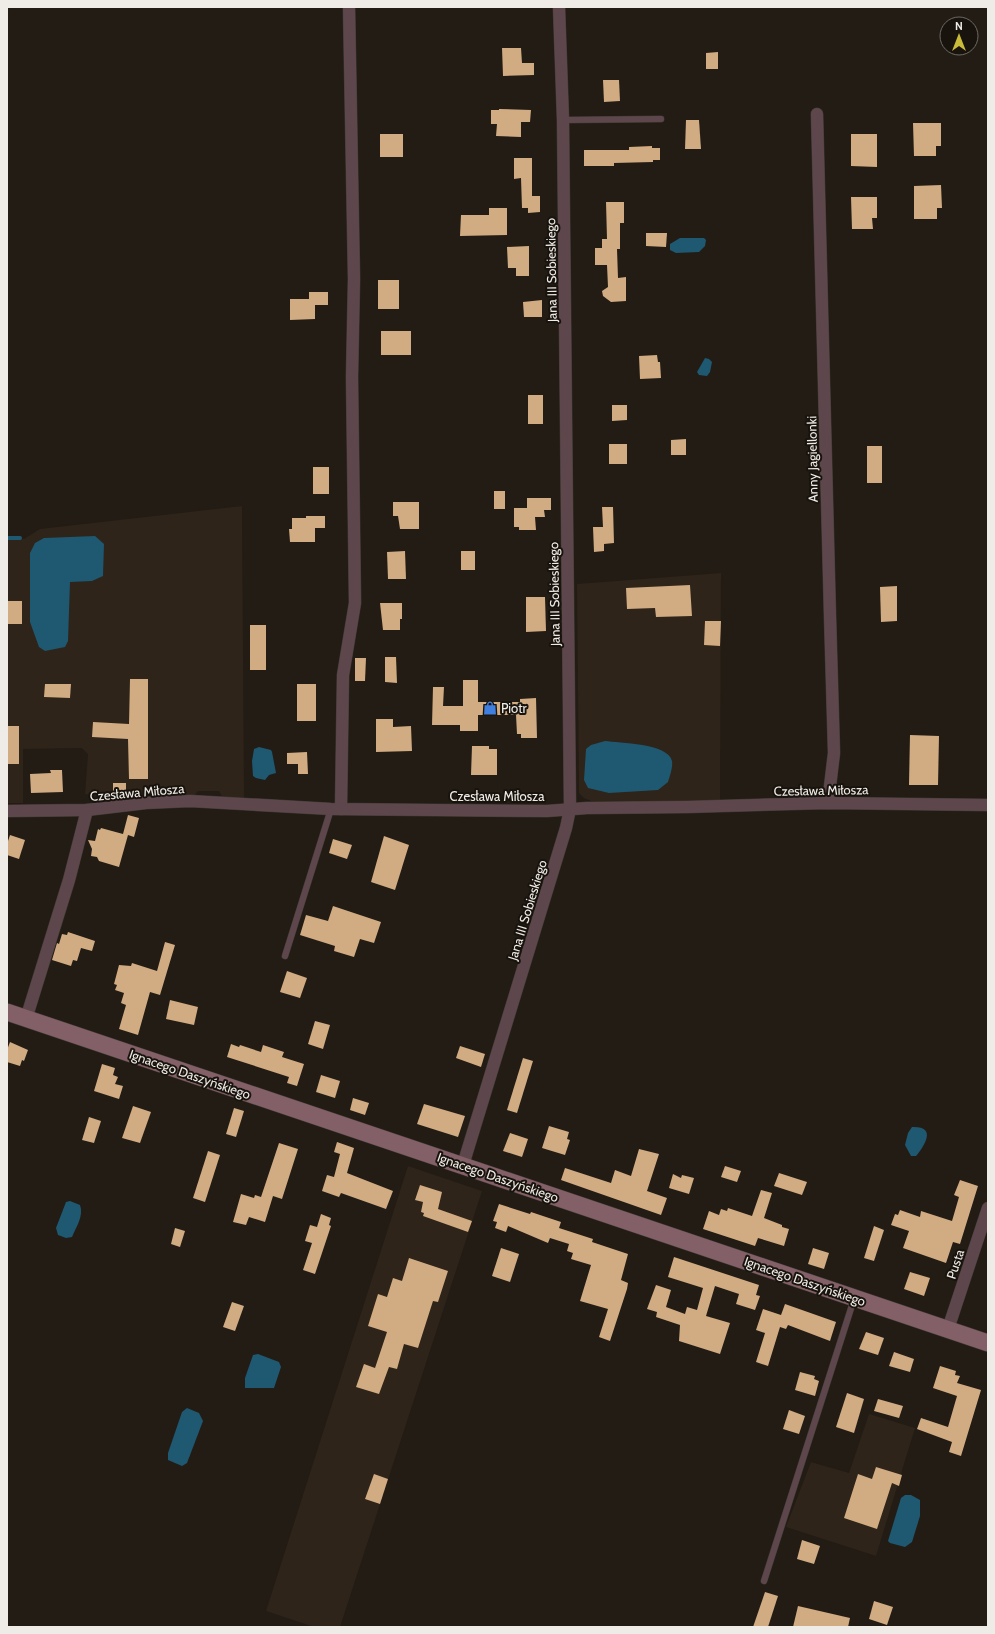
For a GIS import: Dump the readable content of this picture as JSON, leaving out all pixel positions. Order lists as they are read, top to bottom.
{
  "streets": {
    "street": [
      "Jana III Sobieskiego",
      "Anny Jagiellonki",
      "Czesława Miłosza",
      "Ignacego Daszyńskiego",
      "Pusta"
    ]
  },
  "crossings": [
    ["Jana III Sobieskiego", "Czesława Miłosza"],
    ["Jana III Sobieskiego", "Ignacego Daszyńskiego"],
    ["Anny Jagiellonki", "Czesława Miłosza"],
    ["Ignacego Daszyńskiego", "Pusta"]
  ],
  "places": {
    "shop": ["Piotr"]
  },
  "north": "top"
}
